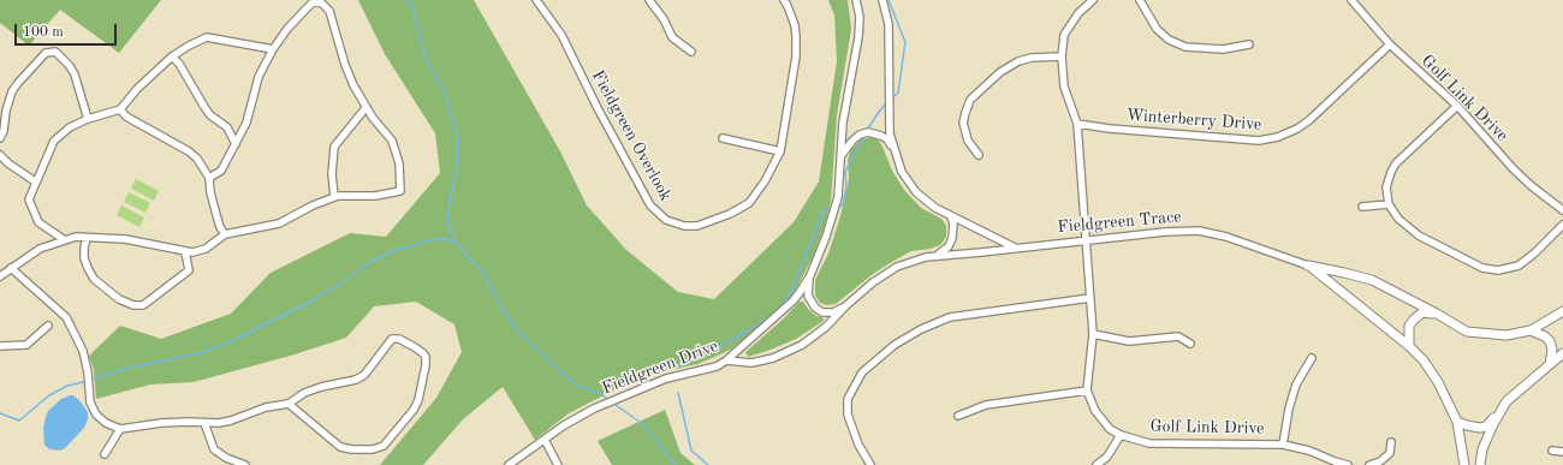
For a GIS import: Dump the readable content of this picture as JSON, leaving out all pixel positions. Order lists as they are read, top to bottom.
{
  "streets": {
    "street": [
      "Golf Link Drive",
      "Winterberry Drive",
      "Fieldgreen Overlook",
      "Fieldgreen Trace",
      "Fieldgreen Drive"
    ]
  },
  "crossings": [
    ["Golf Link Drive", "Winterberry Drive"],
    ["Golf Link Drive", "Fieldgreen Trace"],
    ["Fieldgreen Trace", "Fieldgreen Drive"]
  ],
  "scale_bar": "100 m"
}
